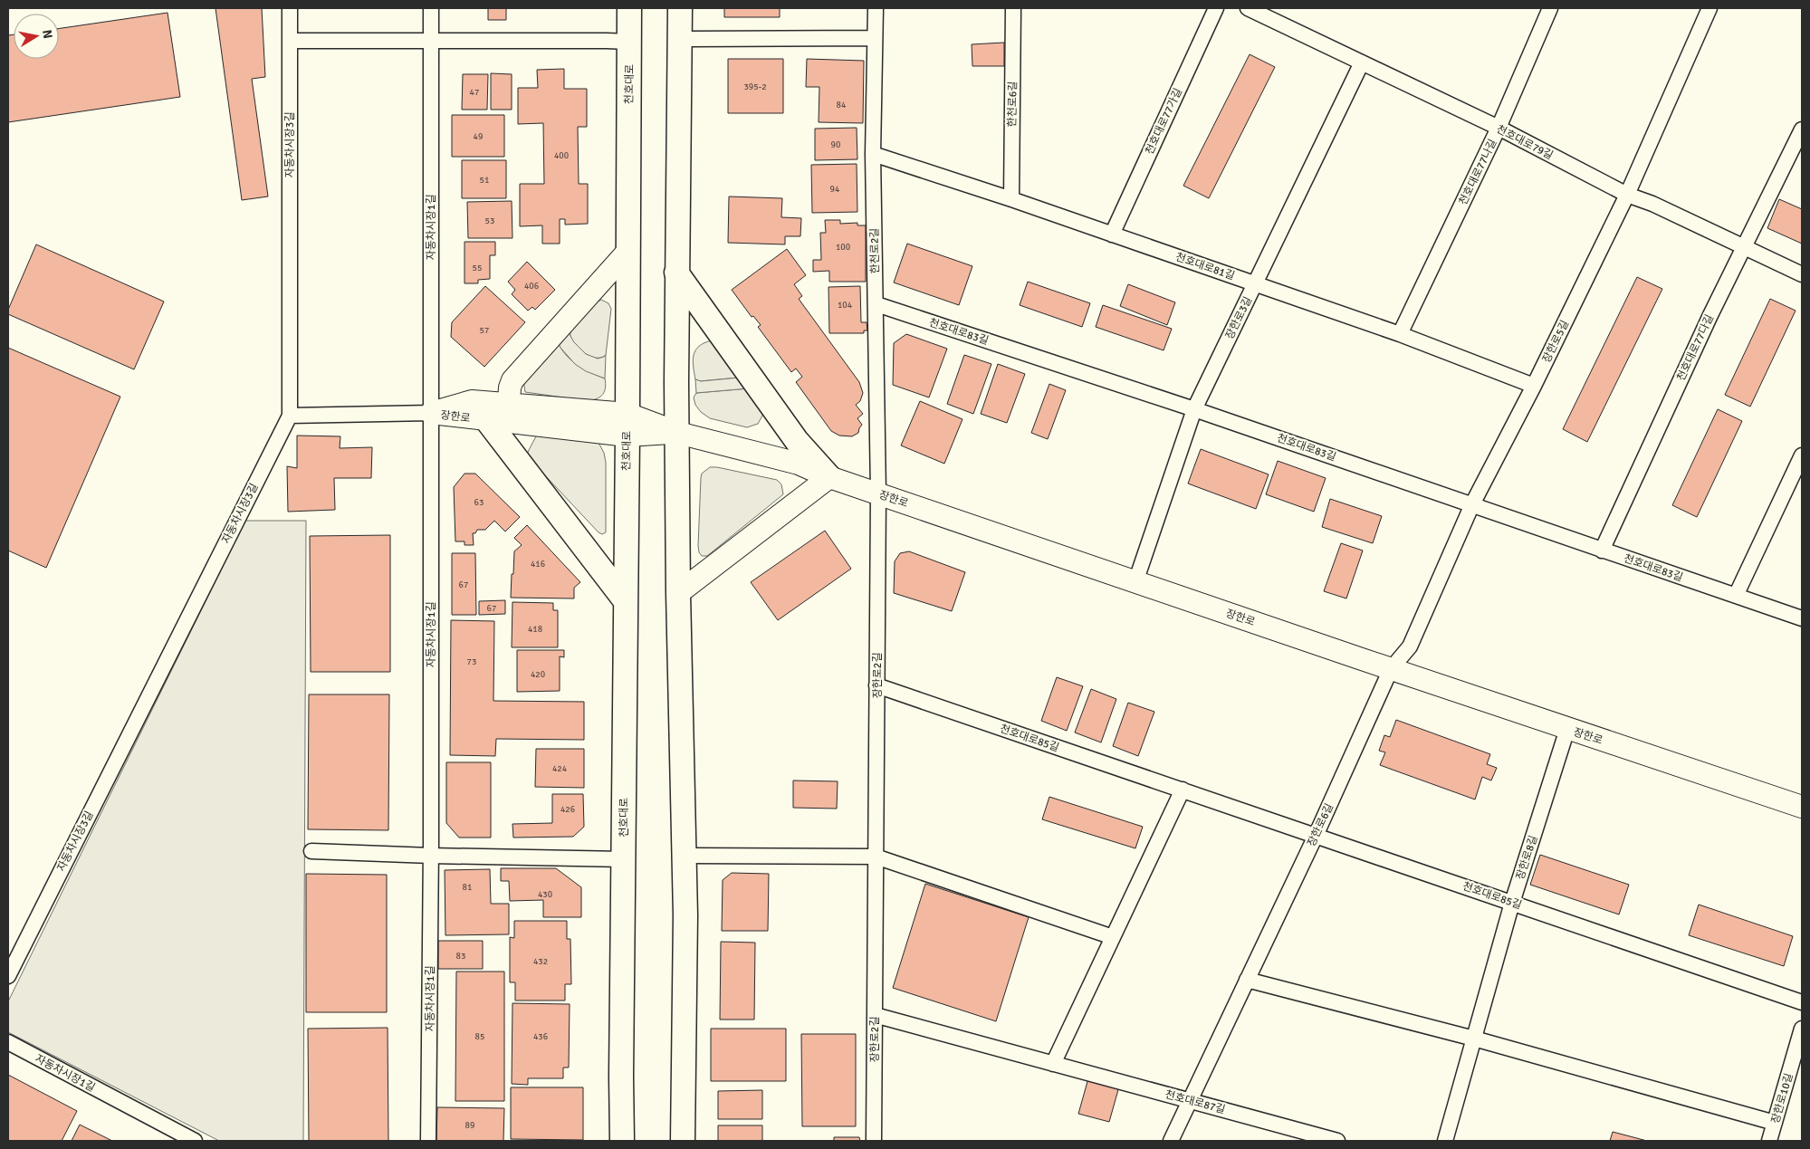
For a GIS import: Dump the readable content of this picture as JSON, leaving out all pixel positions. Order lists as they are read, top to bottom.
{
  "streets": {
    "main road": ["천호대로"],
    "street": [
      "한천로6길",
      "천호대로77가길",
      "천호대로79길",
      "자동차시장3길",
      "천호대로77나길",
      "자동차시장1길",
      "한천로2길",
      "천호대로81길",
      "장한로3길",
      "천호대로83길",
      "장한로5길",
      "천호대로77다길",
      "장한로",
      "장한로2길",
      "천호대로85길",
      "장한로6길",
      "장한로8길",
      "장한로10길",
      "천호대로87길"
    ]
  },
  "crossings": [
    ["천호대로", "장한로"],
    ["한천로6길", "천호대로81길"],
    ["천호대로77가길", "천호대로81길"],
    ["천호대로79길", "천호대로77나길"],
    ["천호대로79길", "장한로3길"],
    ["천호대로79길", "장한로5길"],
    ["천호대로79길", "천호대로77다길"],
    ["천호대로77나길", "천호대로81길"],
    ["자동차시장1길", "장한로"],
    ["한천로2길", "천호대로81길"],
    ["한천로2길", "천호대로83길"],
    ["한천로2길", "장한로"],
    ["한천로2길", "장한로2길"],
    ["천호대로81길", "장한로3길"],
    ["천호대로81길", "장한로5길"],
    ["장한로3길", "천호대로83길"],
    ["장한로3길", "장한로"],
    ["천호대로83길", "장한로5길"],
    ["천호대로83길", "천호대로77다길"],
    ["장한로5길", "장한로"],
    ["장한로5길", "장한로6길"],
    ["장한로", "장한로2길"],
    ["장한로", "장한로6길"],
    ["장한로", "장한로8길"],
    ["장한로2길", "천호대로85길"],
    ["장한로2길", "천호대로87길"],
    ["천호대로85길", "장한로6길"],
    ["천호대로85길", "장한로8길"],
    ["장한로6길", "천호대로87길"]
  ],
  "house_numbers": [
    "395-2",
    "47",
    "84",
    "49",
    "90",
    "400",
    "51",
    "94",
    "53",
    "100",
    "55",
    "406",
    "104",
    "57",
    "63",
    "416",
    "67",
    "67",
    "418",
    "73",
    "420",
    "424",
    "426",
    "81",
    "430",
    "83",
    "432",
    "85",
    "436",
    "89"
  ],
  "north": "right"
}
